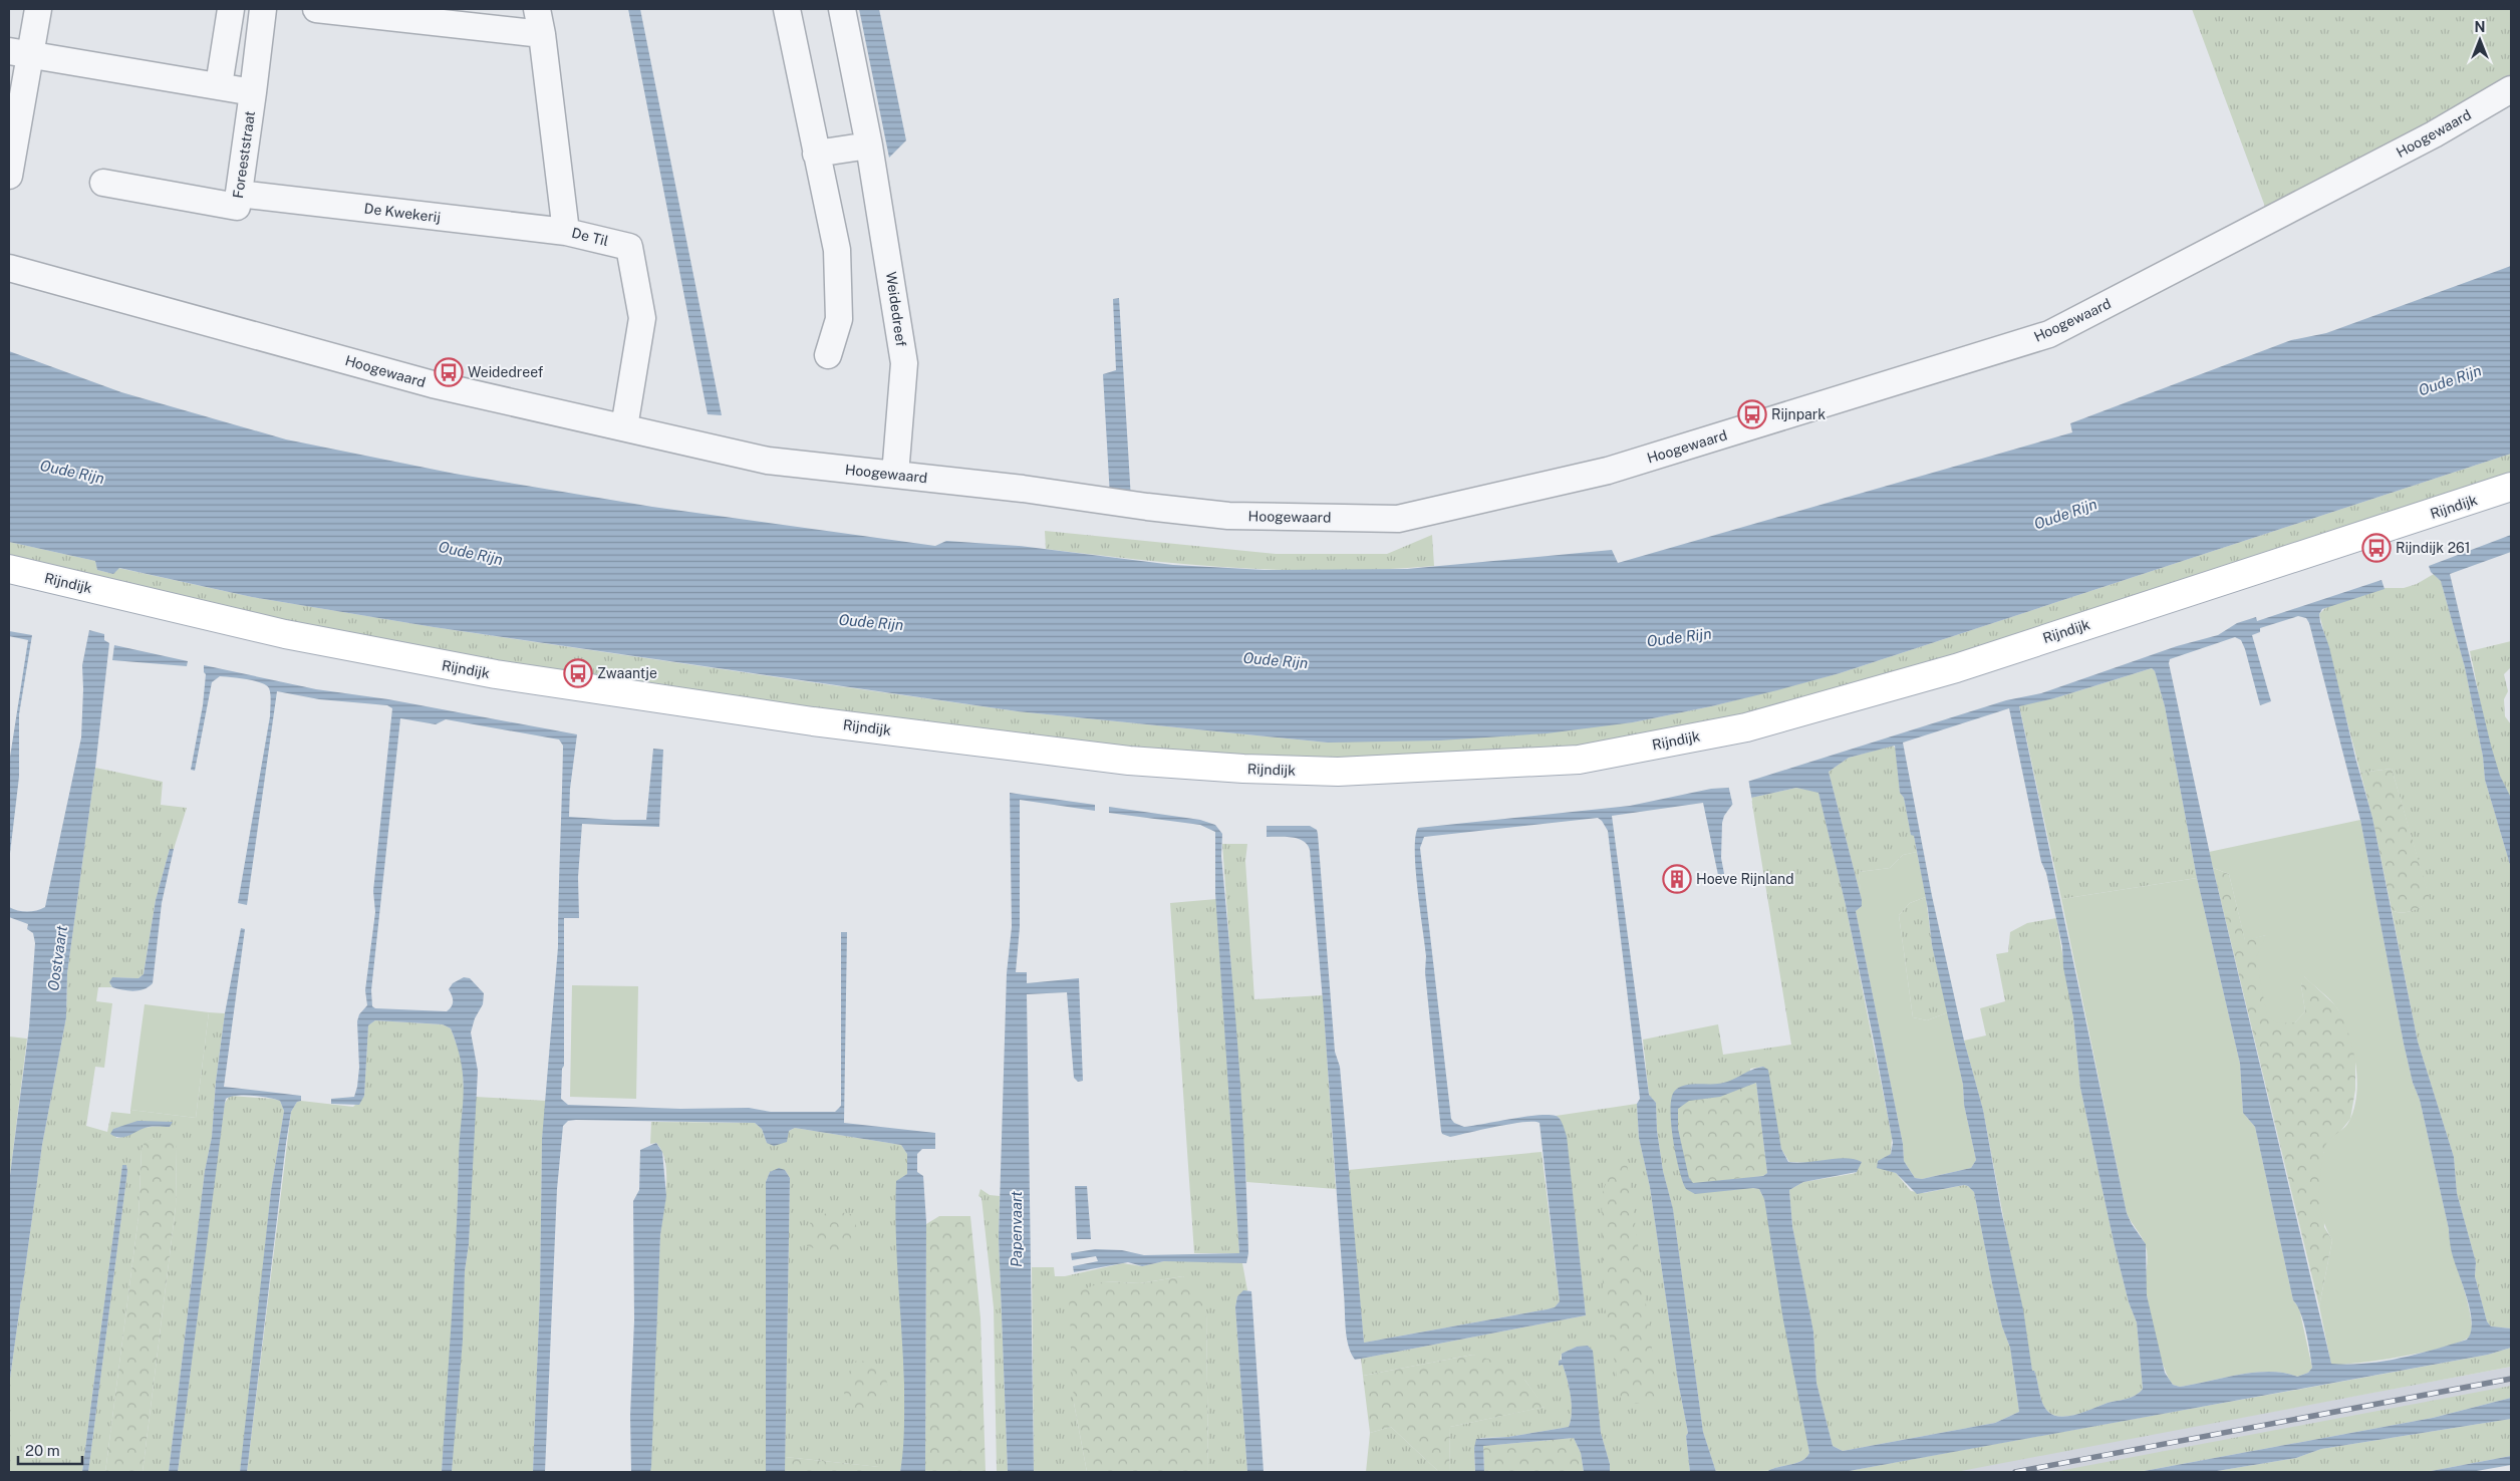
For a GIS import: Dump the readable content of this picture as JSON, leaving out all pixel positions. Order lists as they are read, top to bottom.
{
  "streets": {
    "main road": ["Rijndijk"],
    "street": [
      "Hoogewaard",
      "Foreeststraat",
      "De Kwekerij",
      "De Til",
      "Weidedreef"
    ]
  },
  "crossings": [
    ["Hoogewaard", "De Til"],
    ["Hoogewaard", "Weidedreef"],
    ["Foreeststraat", "De Kwekerij"],
    ["De Kwekerij", "De Til"]
  ],
  "water": ["Oude Rijn", "Oostvaart", "Papenvaart"],
  "places": {
    "bus stop": [
      "Weidedreef",
      "Rijnpark",
      "Rijndijk 261",
      "Zwaantje"
    ],
    "building": ["Hoeve Rijnland"]
  },
  "scale_bar": "20 m",
  "north": "top"
}
